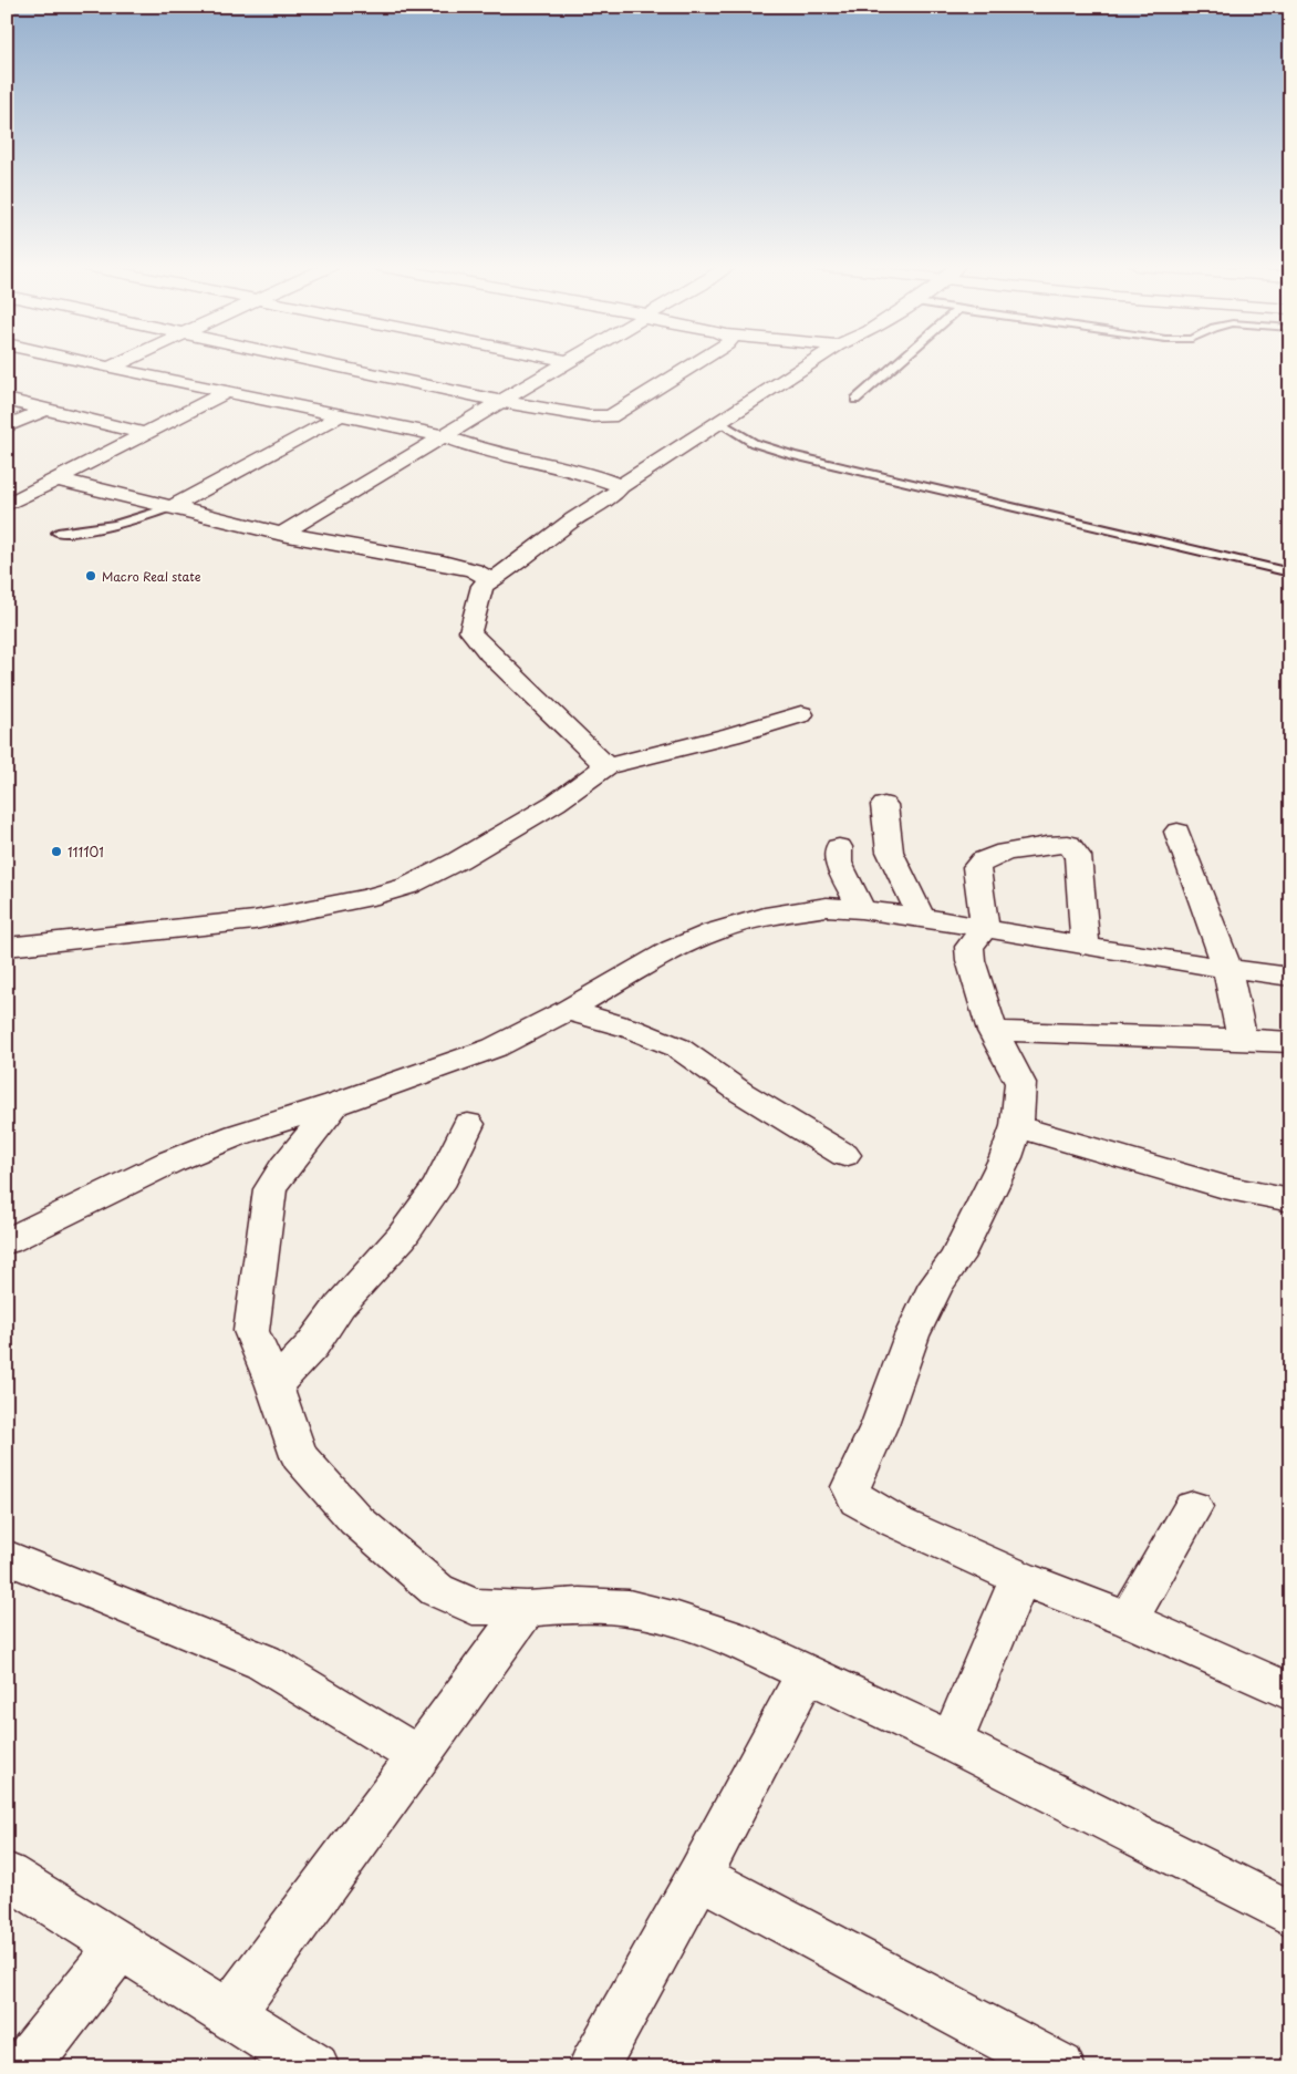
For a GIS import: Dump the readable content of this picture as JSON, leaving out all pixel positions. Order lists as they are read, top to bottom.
{
  "places": ["Macro Real state", "111101"]
}
